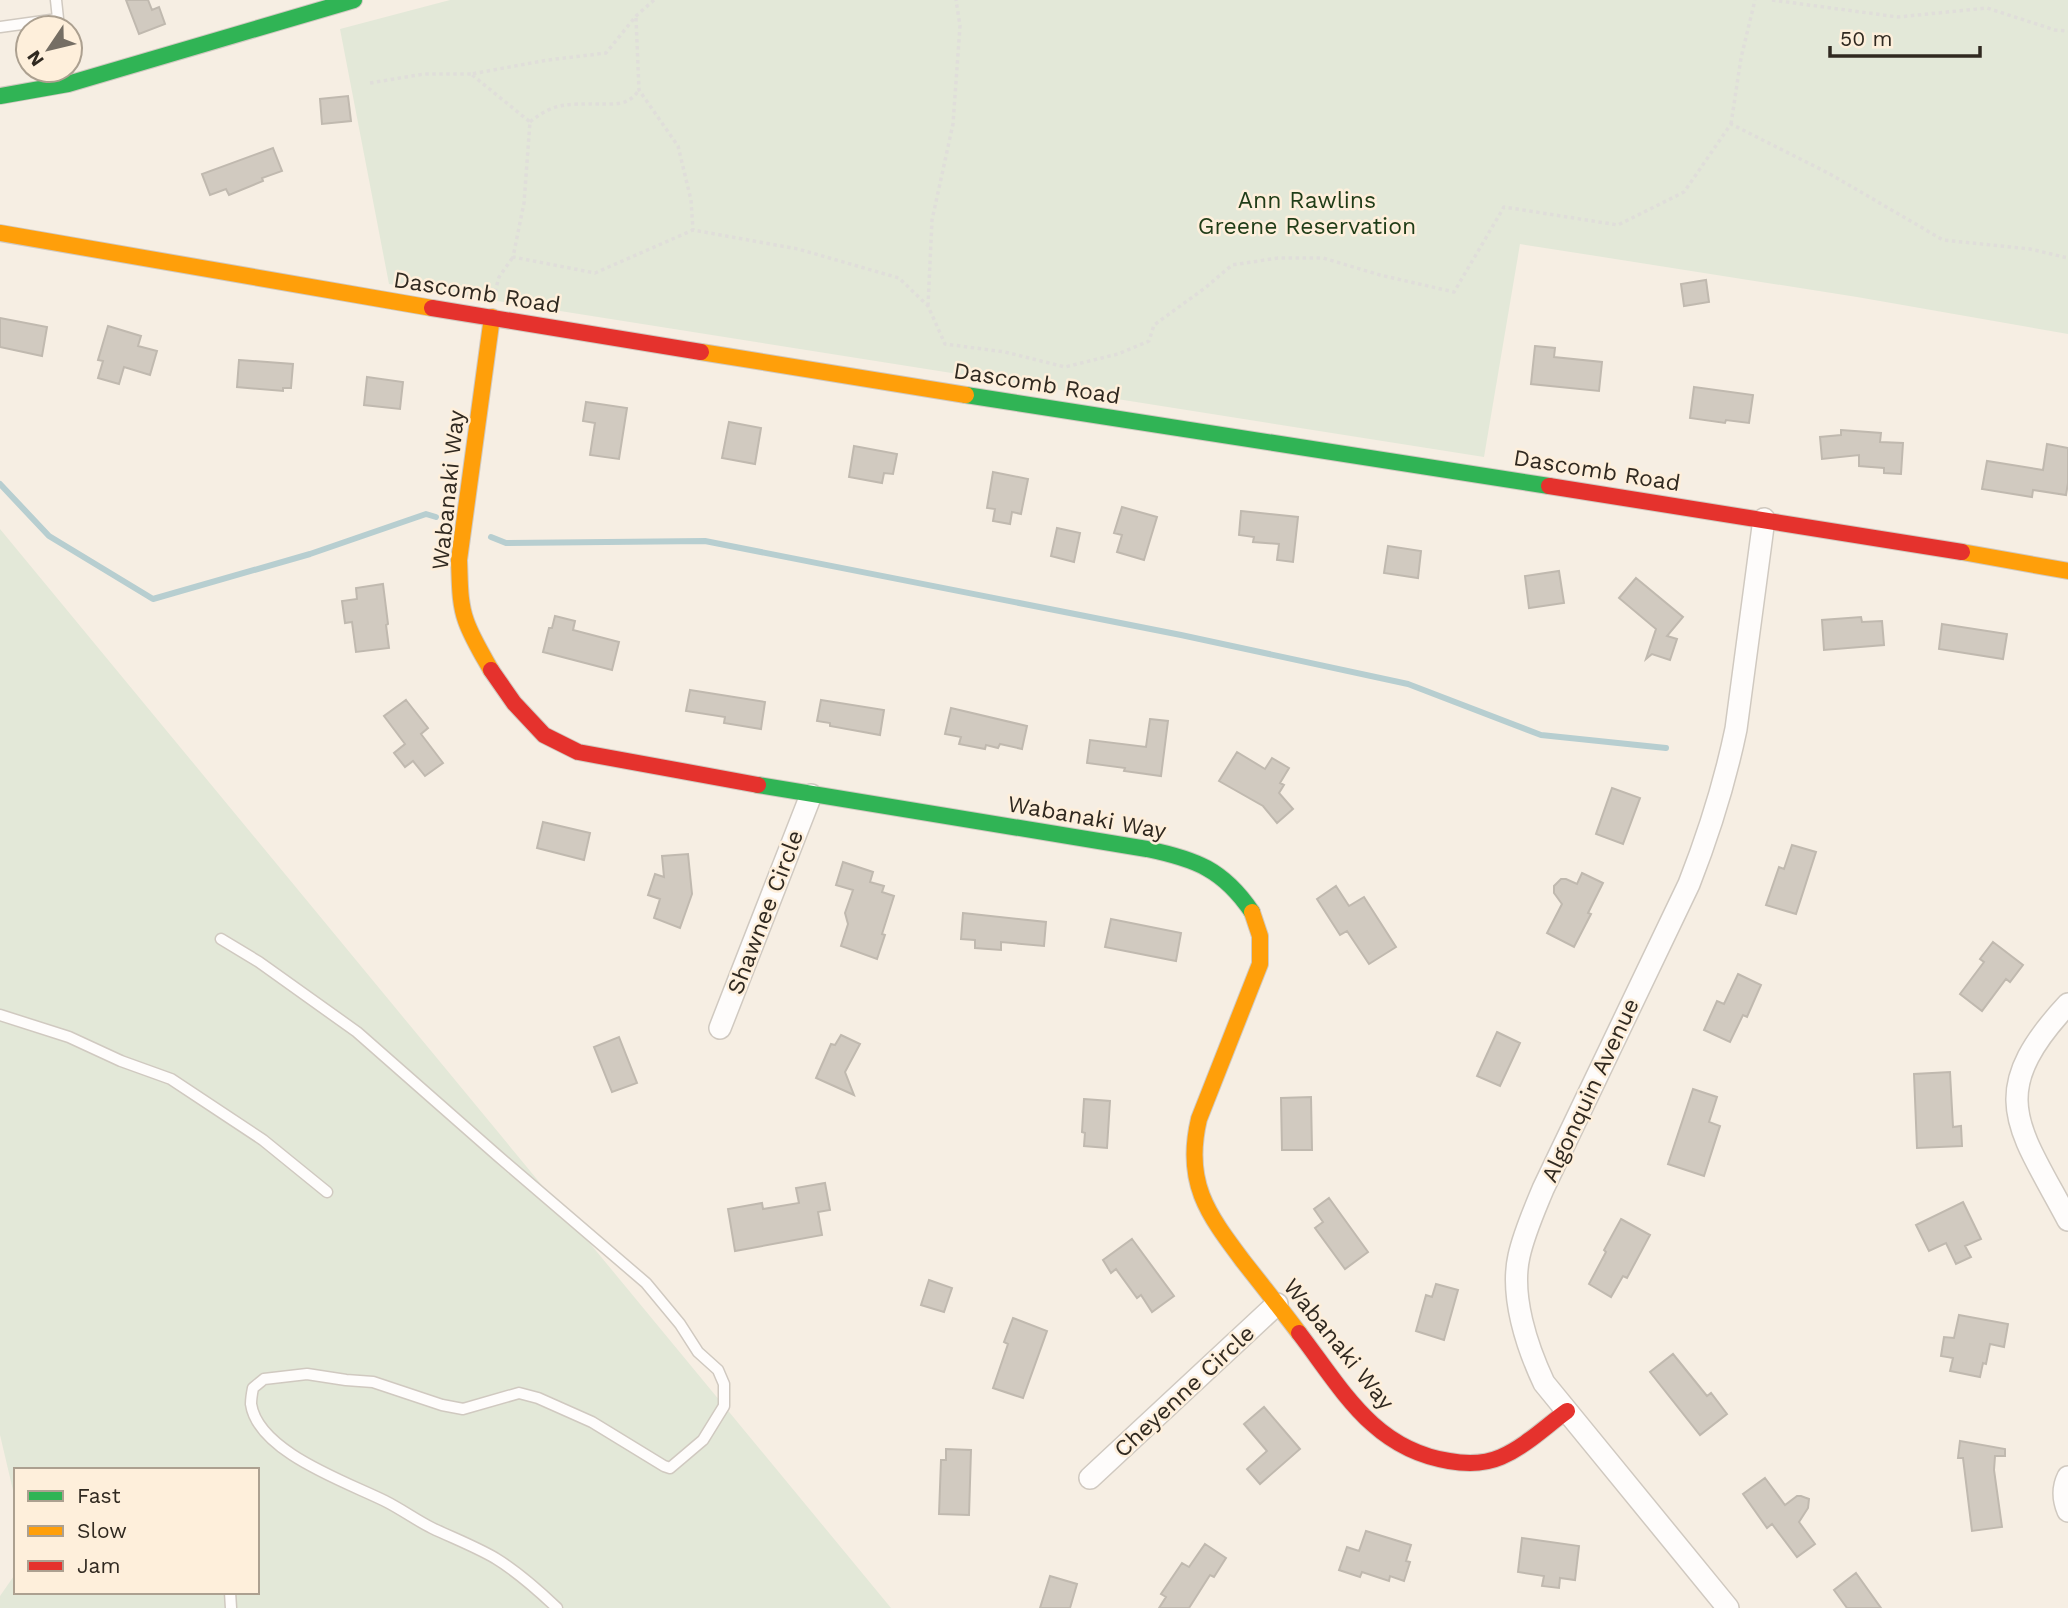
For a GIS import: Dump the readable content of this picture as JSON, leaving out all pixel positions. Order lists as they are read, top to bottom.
{
  "streets": {
    "main road": ["Dascomb Road", "Wabanaki Way"],
    "street": ["Shawnee Circle", "Algonquin Avenue", "Cheyenne Circle"]
  },
  "crossings": [
    ["Dascomb Road", "Wabanaki Way"],
    ["Dascomb Road", "Algonquin Avenue"],
    ["Wabanaki Way", "Shawnee Circle"],
    ["Wabanaki Way", "Algonquin Avenue"],
    ["Wabanaki Way", "Cheyenne Circle"]
  ],
  "parks": ["Ann Rawlins Greene Reservation"],
  "legend": ["Fast", "Slow", "Jam"],
  "scale_bar": "50 m",
  "north": "bottom left"
}
